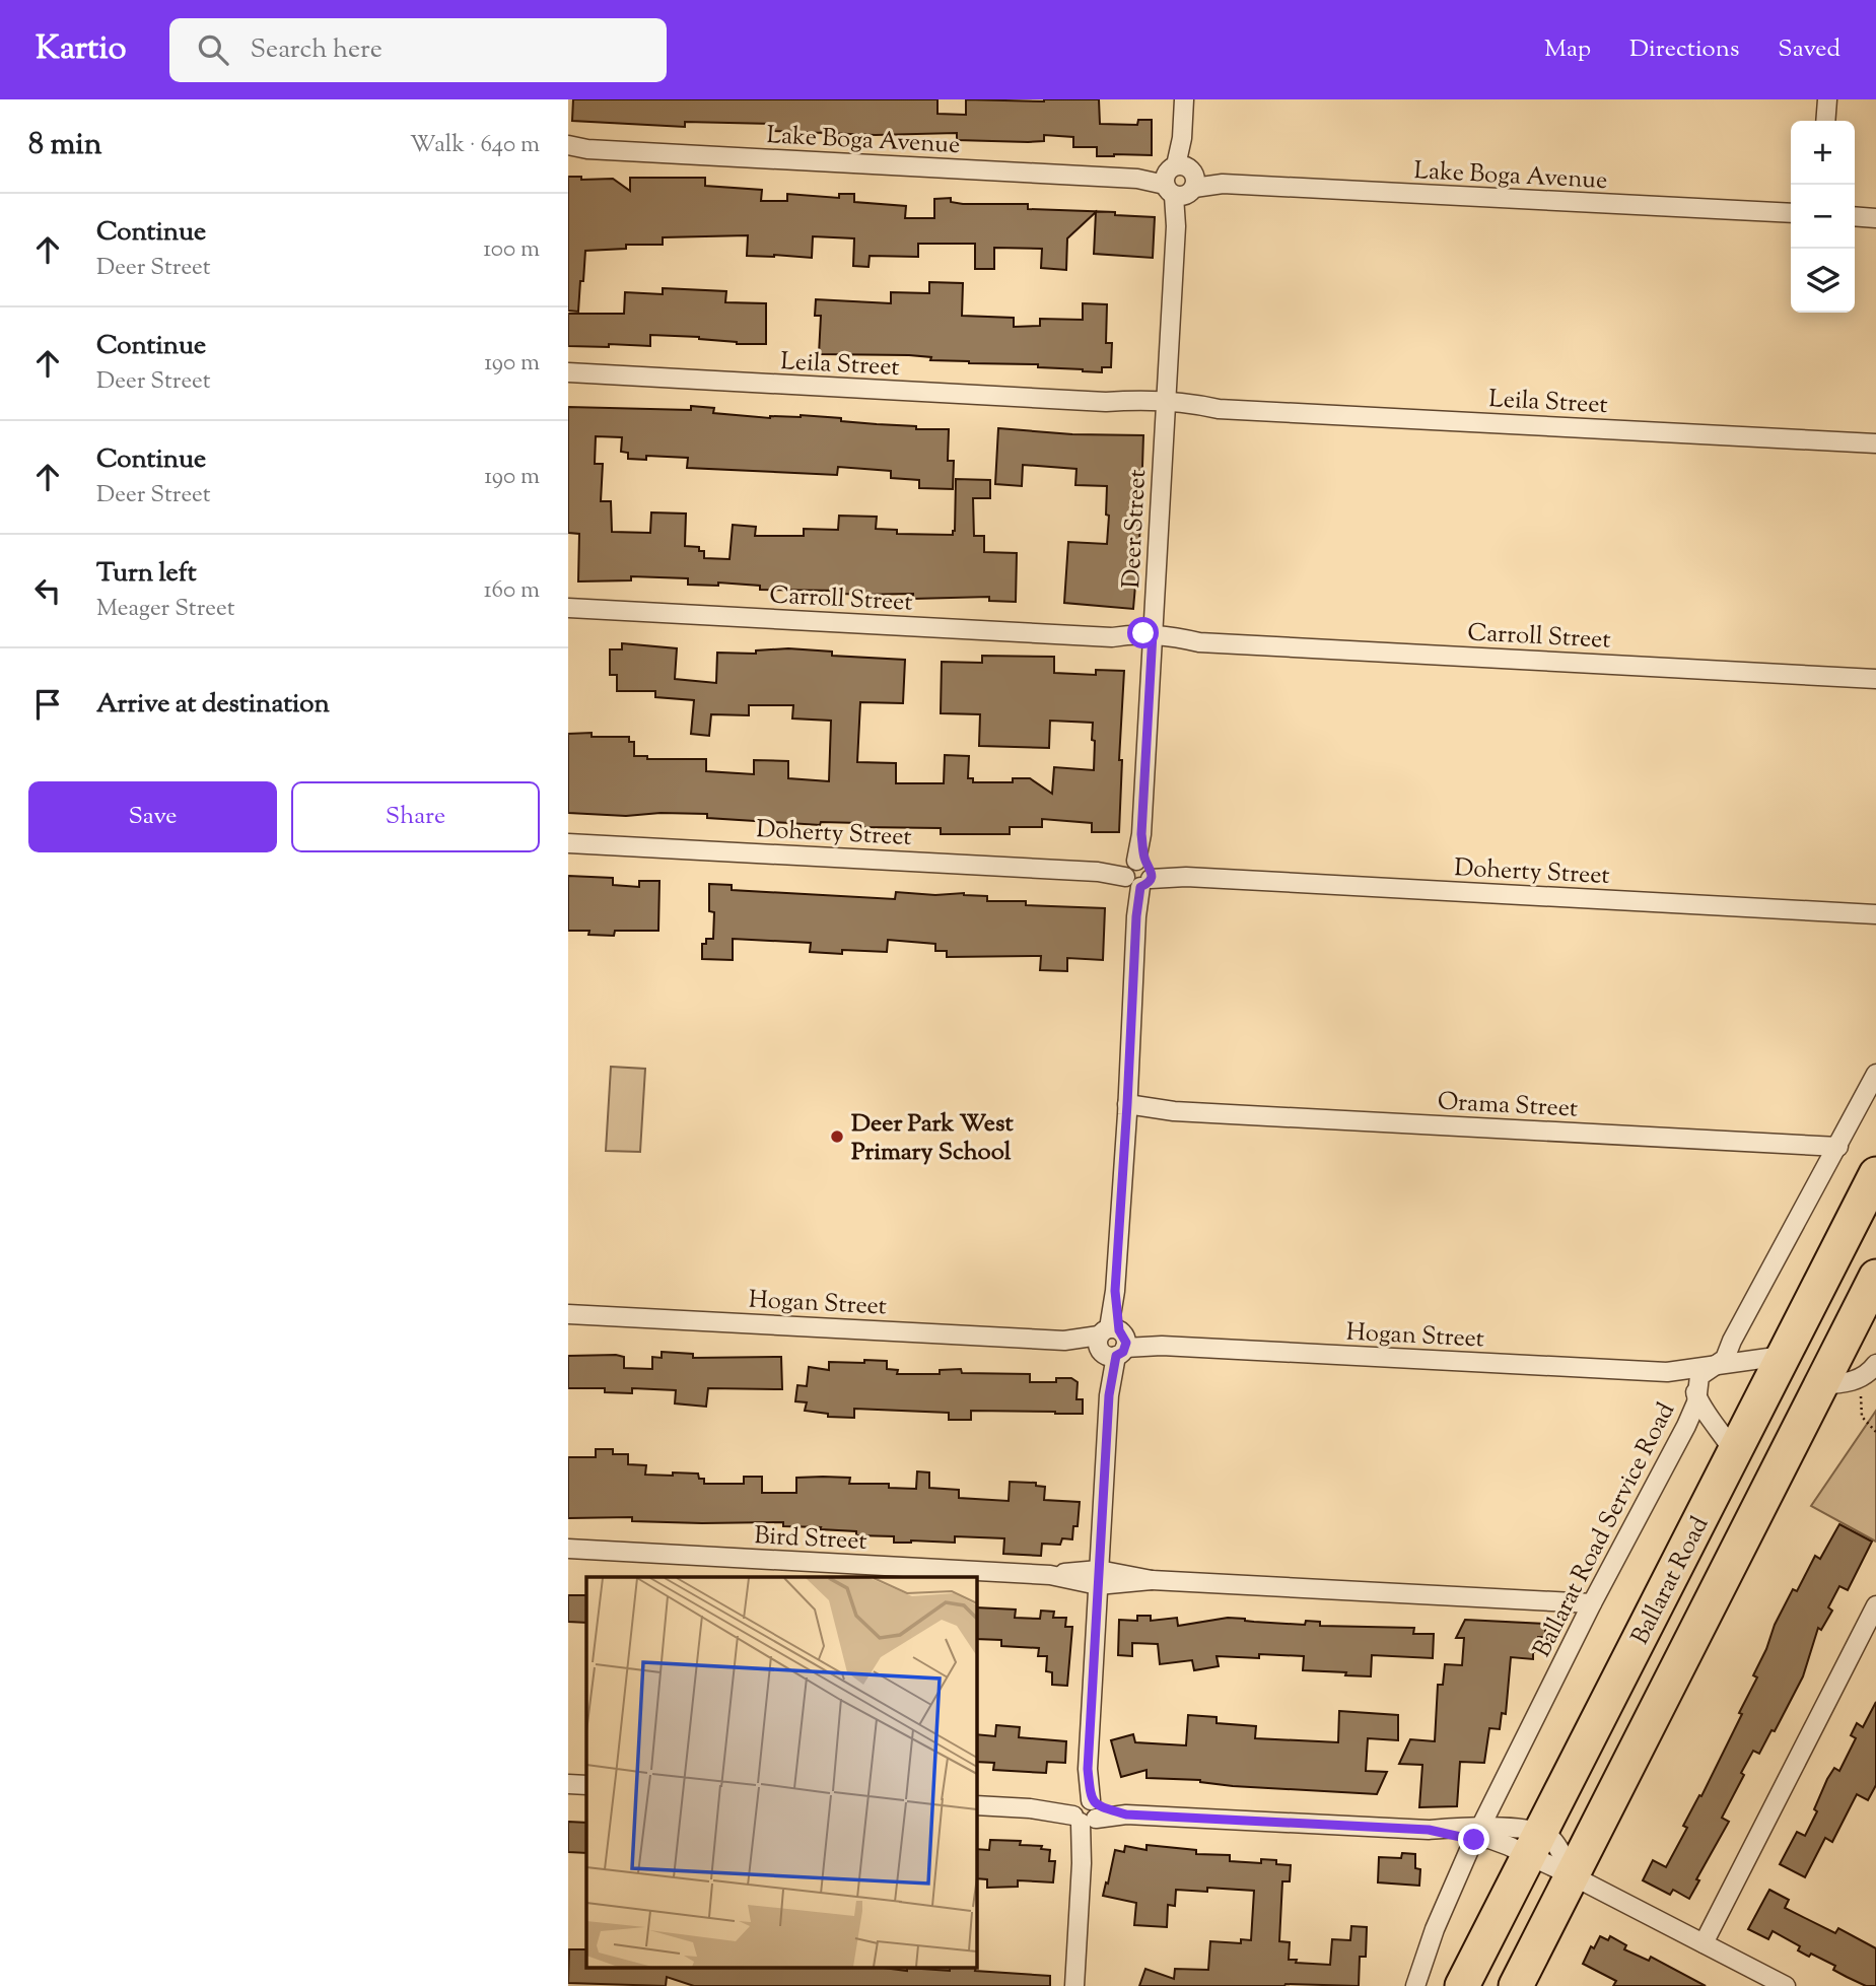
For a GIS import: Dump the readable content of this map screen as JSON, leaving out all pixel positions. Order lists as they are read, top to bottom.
{
  "streets": {
    "highway": ["Ballarat Road"],
    "street": [
      "Lake Boga Avenue",
      "Leila Street",
      "Deer Street",
      "Carroll Street",
      "Doherty Street",
      "Orama Street",
      "Hogan Street",
      "Ballarat Road Service Road",
      "Bird Street"
    ]
  },
  "crossings": [
    ["Lake Boga Avenue", "Deer Street"],
    ["Leila Street", "Deer Street"],
    ["Deer Street", "Carroll Street"],
    ["Deer Street", "Doherty Street"],
    ["Deer Street", "Orama Street"],
    ["Deer Street", "Hogan Street"],
    ["Deer Street", "Bird Street"],
    ["Orama Street", "Ballarat Road Service Road"],
    ["Hogan Street", "Ballarat Road Service Road"],
    ["Hogan Street", "Ballarat Road"],
    ["Ballarat Road Service Road", "Bird Street"]
  ],
  "places": ["Deer Park West Primary School"],
  "page": {
    "header": "Kartio",
    "search": "Search here",
    "nav": ["Map", "Directions", "Saved"],
    "heading": ["8 min", "Walk · 640 m"],
    "map_buttons": ["+", "−"],
    "list": [
      ["Continue", "Deer Street", "100 m"],
      ["Continue", "Deer Street", "190 m"],
      ["Continue", "Deer Street", "190 m"],
      ["Turn left", "Meager Street", "160 m"],
      "Arrive at destination"
    ],
    "buttons": ["Save", "Share"]
  }
}
